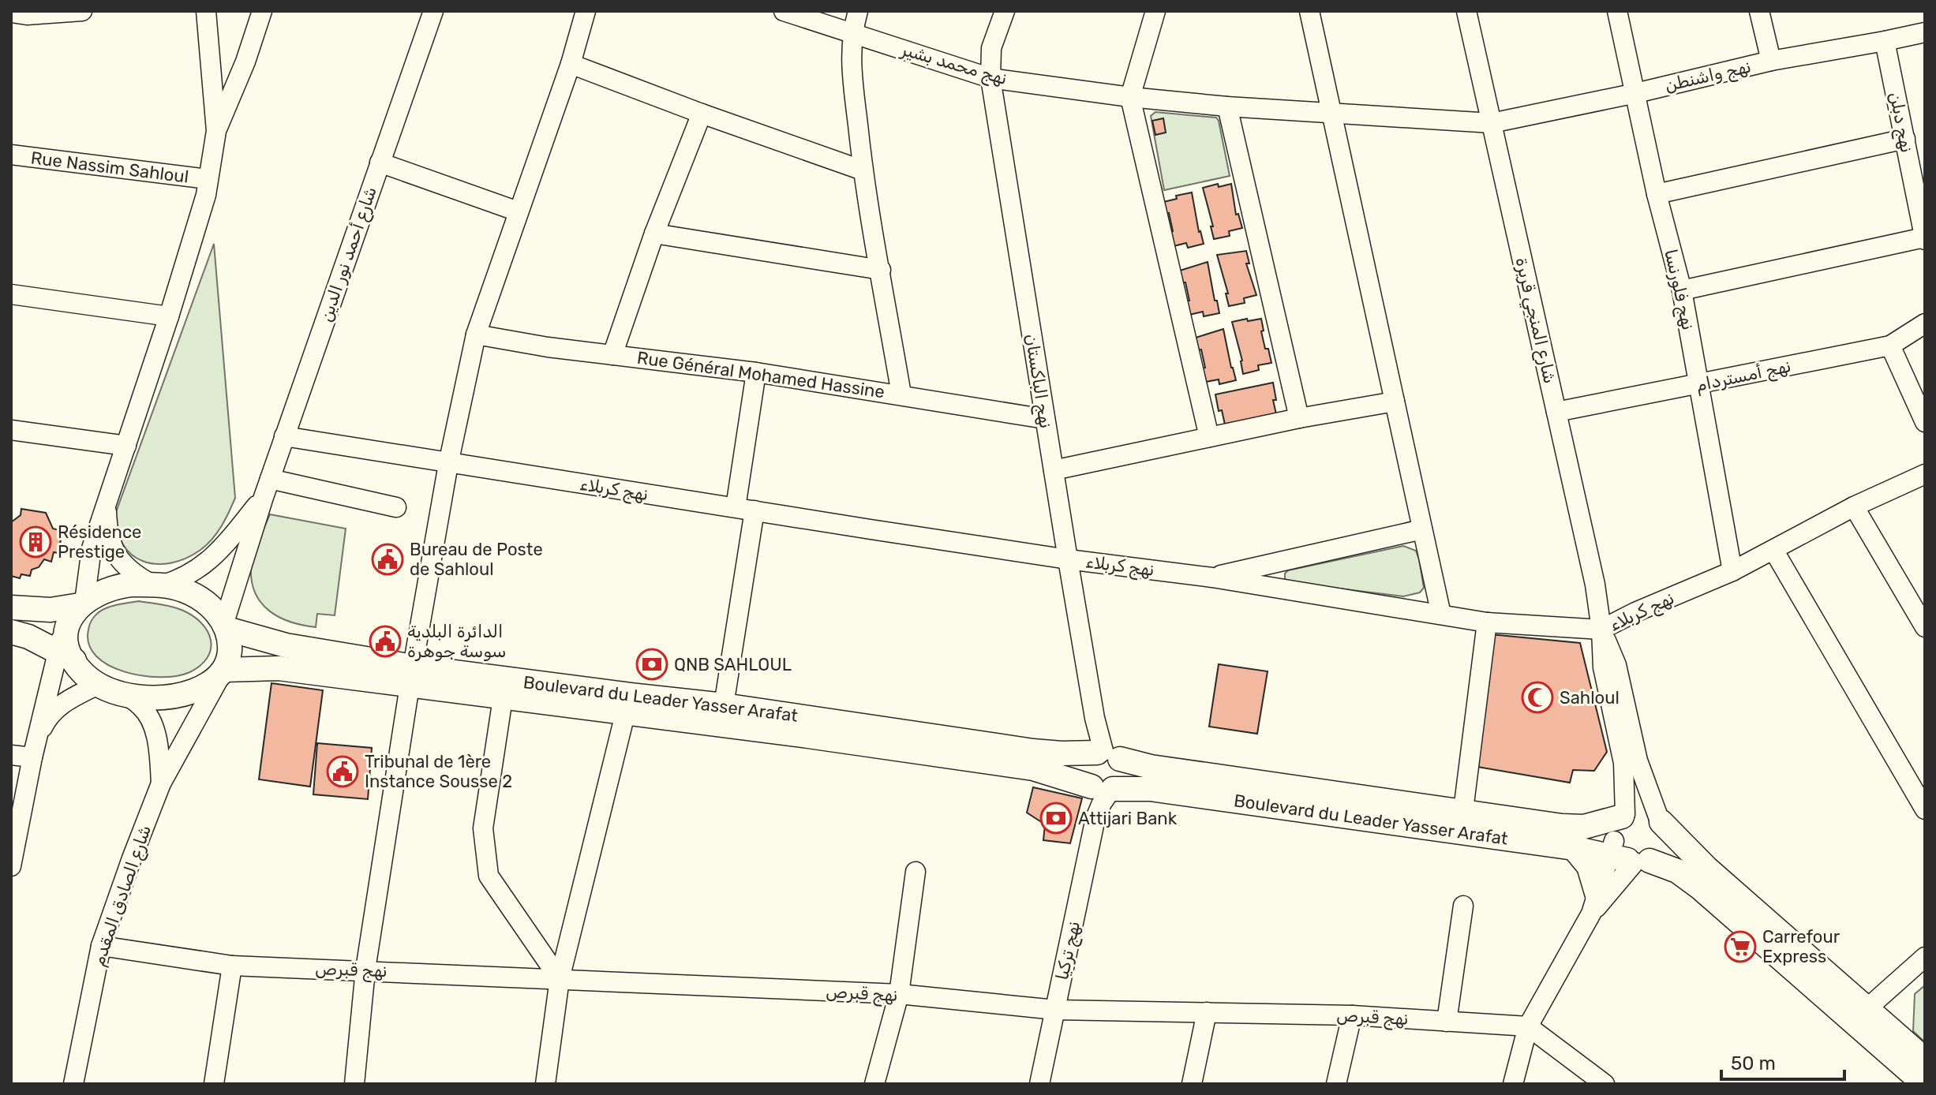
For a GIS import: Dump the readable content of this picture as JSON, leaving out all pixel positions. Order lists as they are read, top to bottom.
{
  "streets": {
    "main road": ["Boulevard du Leader Yasser Arafat"],
    "street": [
      "نهج محمد بشير",
      "نهج واشنطن",
      "نهج دبلن",
      "Rue Nassim Sahloul",
      "شارع أحمد نور الدين",
      "نهج فلورنسا",
      "شارع المنجي قريرة",
      "Rue Général Mohamed Hassine",
      "نهج أمستردام",
      "نهج الباكستان",
      "نهج كربلاء",
      "شارع الصادق المقدم",
      "نهج تركيا",
      "نهج قبرص"
    ]
  },
  "crossings": [
    ["نهج محمد بشير", "نهج واشنطن"],
    ["نهج محمد بشير", "نهج الباكستان"],
    ["نهج واشنطن", "نهج دبلن"],
    ["نهج واشنطن", "نهج فلورنسا"],
    ["نهج واشنطن", "شارع المنجي قريرة"],
    ["شارع أحمد نور الدين", "نهج كربلاء"],
    ["شارع أحمد نور الدين", "Boulevard du Leader Yasser Arafat"],
    ["شارع أحمد نور الدين", "شارع الصادق المقدم"],
    ["نهج فلورنسا", "نهج أمستردام"],
    ["نهج فلورنسا", "نهج كربلاء"],
    ["شارع المنجي قريرة", "نهج أمستردام"],
    ["شارع المنجي قريرة", "نهج كربلاء"],
    ["شارع المنجي قريرة", "Boulevard du Leader Yasser Arafat"],
    ["Rue Général Mohamed Hassine", "نهج الباكستان"],
    ["نهج الباكستان", "نهج كربلاء"],
    ["نهج الباكستان", "Boulevard du Leader Yasser Arafat"],
    ["نهج الباكستان", "نهج تركيا"],
    ["Boulevard du Leader Yasser Arafat", "شارع الصادق المقدم"],
    ["Boulevard du Leader Yasser Arafat", "نهج تركيا"],
    ["شارع الصادق المقدم", "نهج قبرص"],
    ["نهج تركيا", "نهج قبرص"]
  ],
  "places": {
    "building": ["Résidence Prestige"],
    "public building": ["Bureau de Poste de Sahloul", "الدائرة البلدية سوسة جوهرة", "Tribunal de 1ère Instance Sousse 2"],
    "bank": ["QNB SAHLOUL", "Attijari Bank"],
    "mosque": ["Sahloul"],
    "supermarket": ["Carrefour Express"]
  },
  "scale_bar": "50 m"
}
